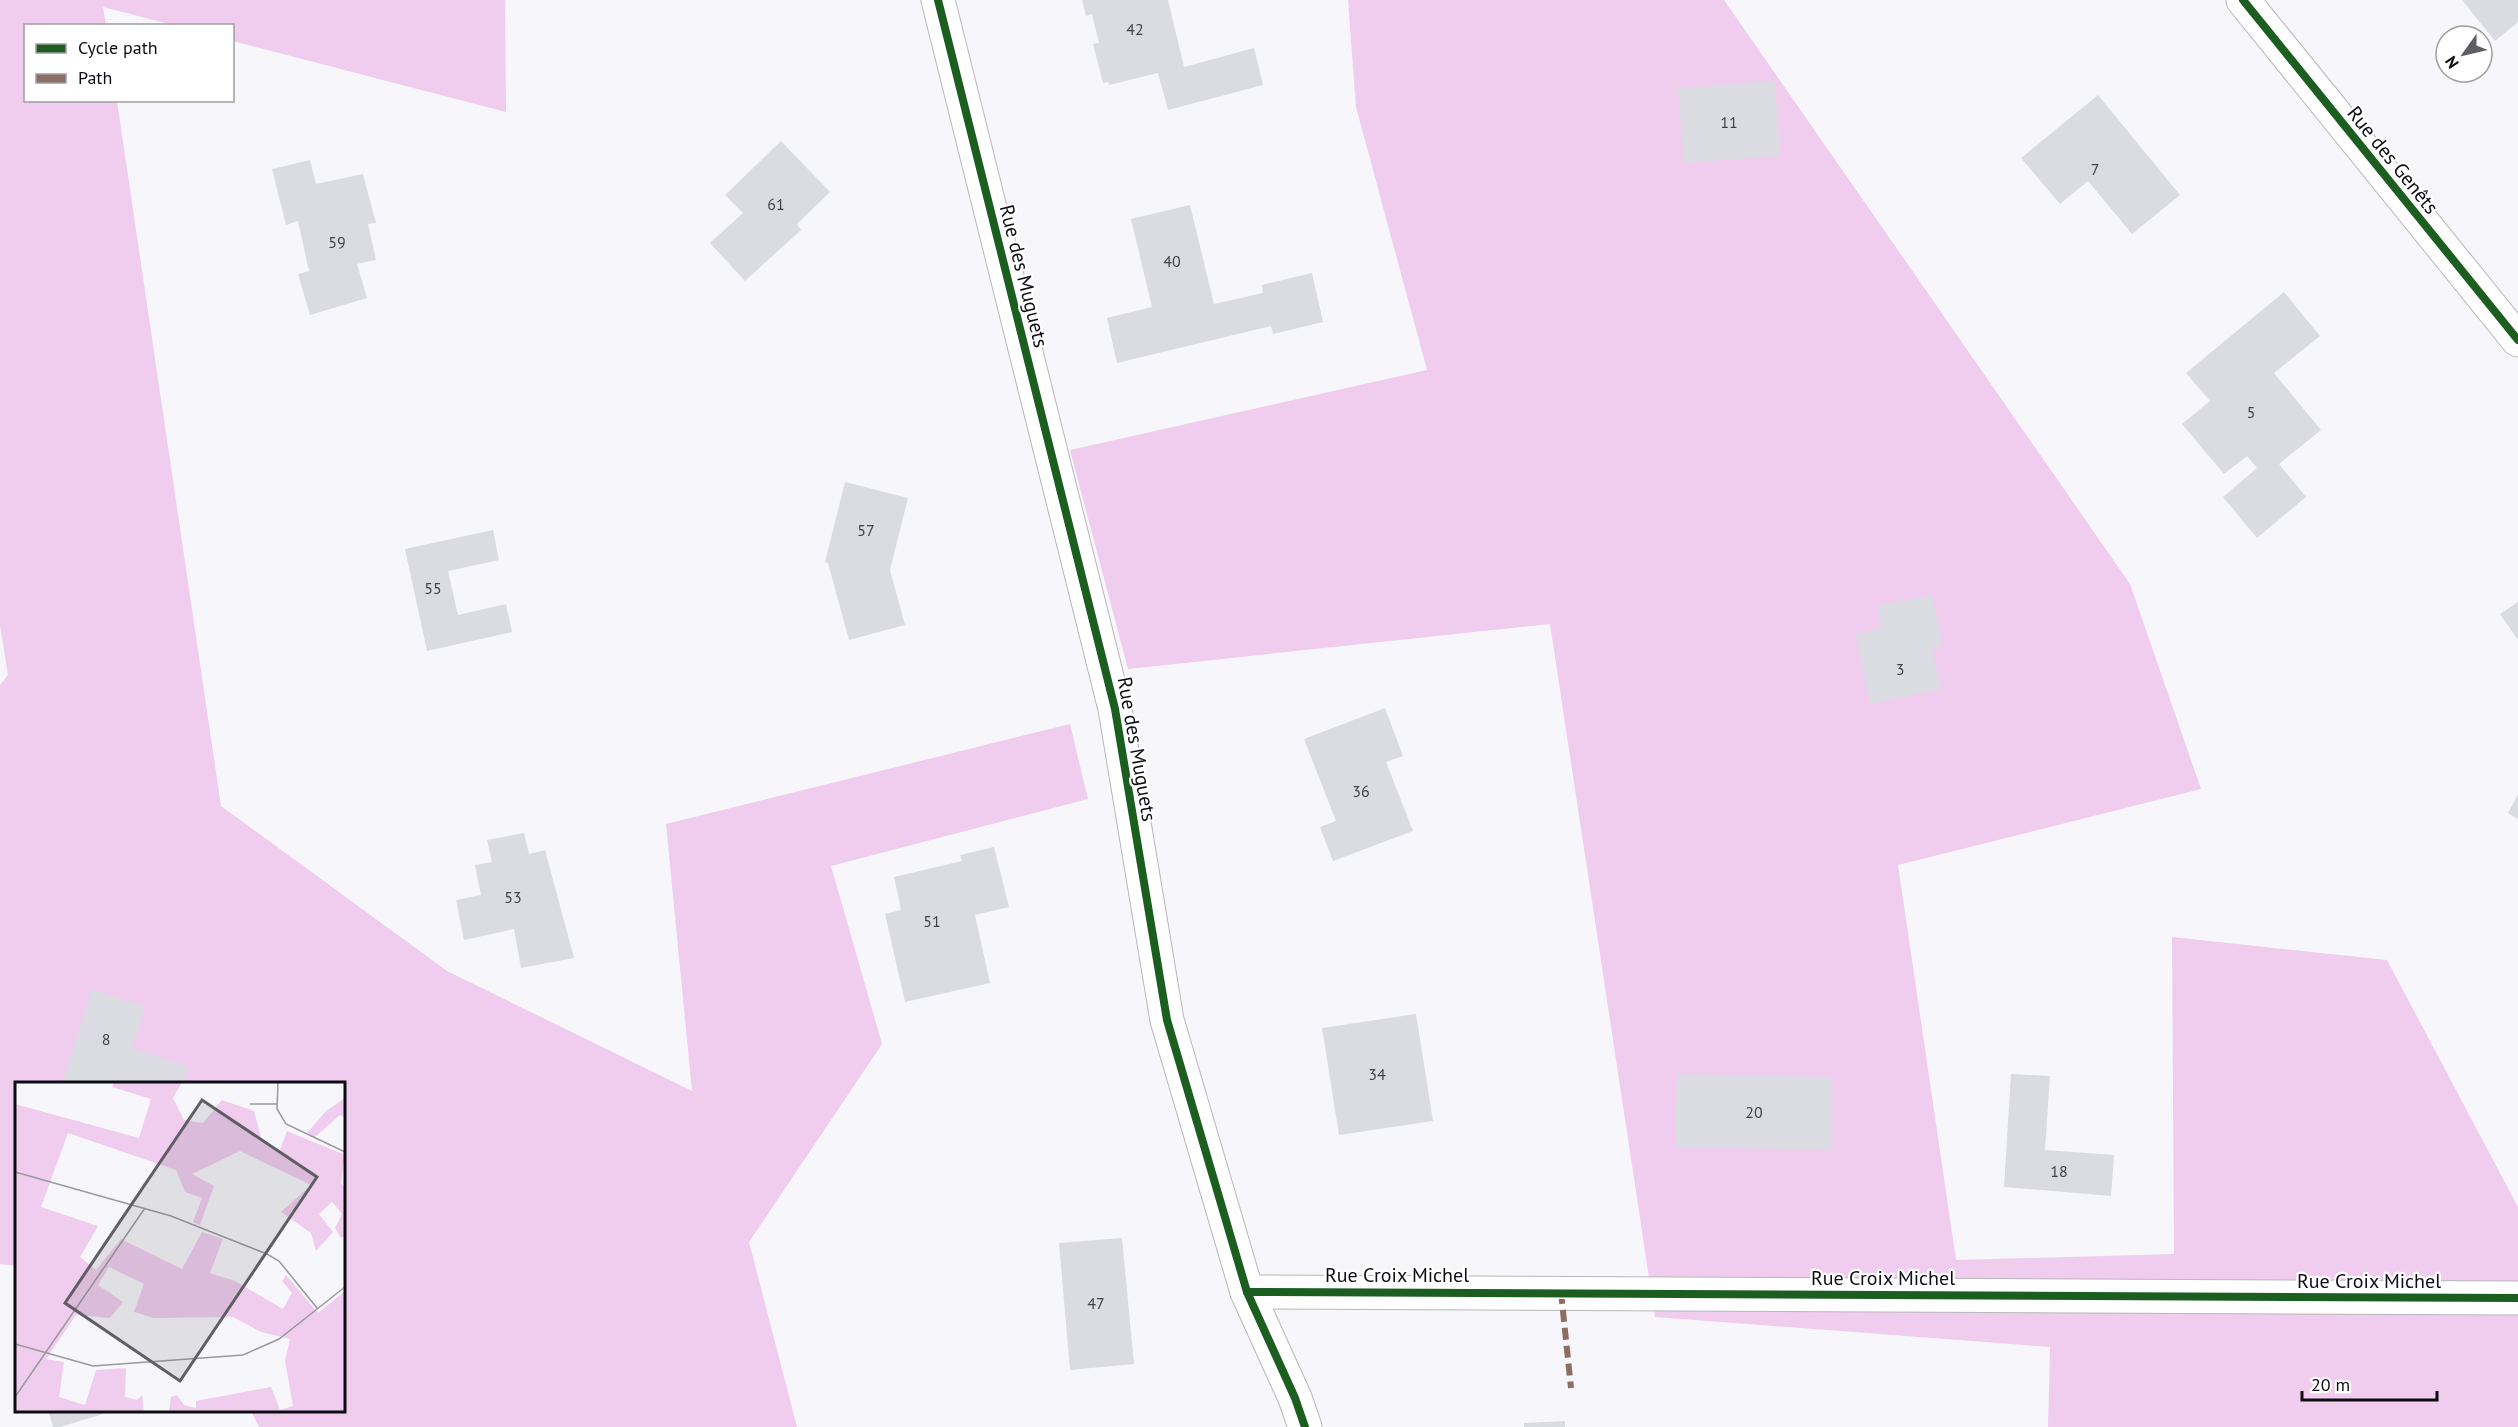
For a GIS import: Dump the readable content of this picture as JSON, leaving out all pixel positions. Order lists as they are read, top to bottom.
{
  "streets": {
    "street": ["Rue des Genêts", "Rue des Muguets", "Rue Croix Michel"]
  },
  "crossings": [
    ["Rue des Muguets", "Rue Croix Michel"]
  ],
  "house_numbers": [
    "42",
    "11",
    "7",
    "61",
    "59",
    "40",
    "5",
    "57",
    "55",
    "3",
    "36",
    "53",
    "51",
    "8",
    "34",
    "20",
    "18",
    "47"
  ],
  "legend": ["Cycle path", "Path"],
  "scale_bar": "20 m",
  "north": "bottom left"
}
